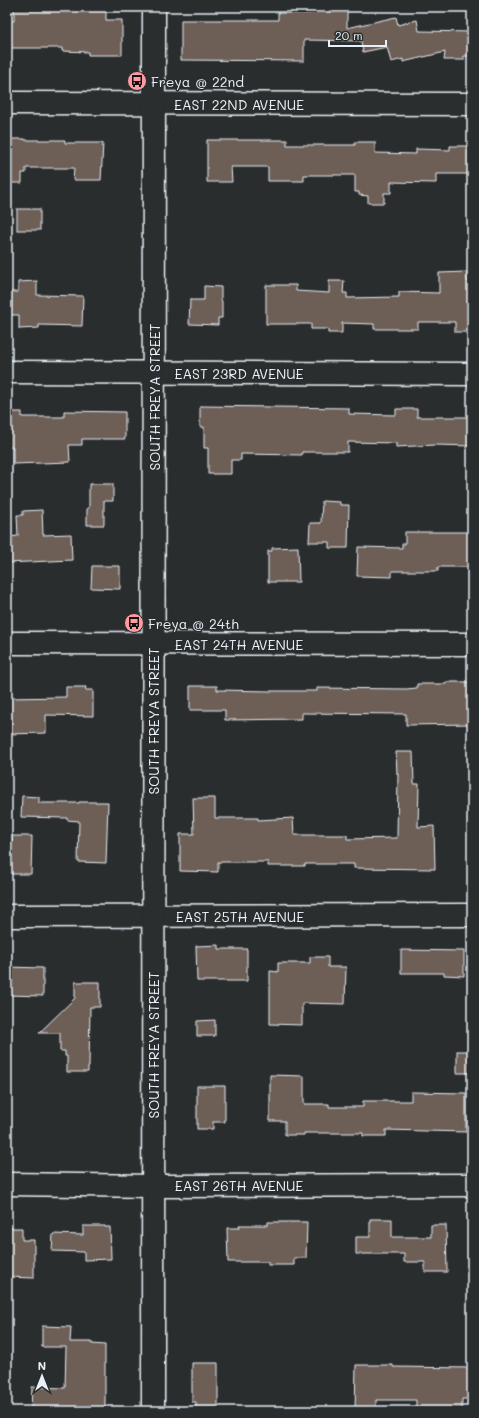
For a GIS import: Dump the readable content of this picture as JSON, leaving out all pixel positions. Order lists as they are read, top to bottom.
{
  "streets": {
    "street": [
      "EAST 22ND AVENUE",
      "EAST 23RD AVENUE",
      "SOUTH FREYA STREET",
      "EAST 24TH AVENUE",
      "EAST 25TH AVENUE",
      "EAST 26TH AVENUE"
    ]
  },
  "crossings": [
    ["EAST 22ND AVENUE", "SOUTH FREYA STREET"],
    ["EAST 23RD AVENUE", "SOUTH FREYA STREET"],
    ["SOUTH FREYA STREET", "EAST 24TH AVENUE"],
    ["SOUTH FREYA STREET", "EAST 25TH AVENUE"],
    ["SOUTH FREYA STREET", "EAST 26TH AVENUE"]
  ],
  "places": {
    "bus stop": ["Freya @ 22nd", "Freya @ 24th"]
  },
  "scale_bar": "20 m",
  "north": "top"
}
